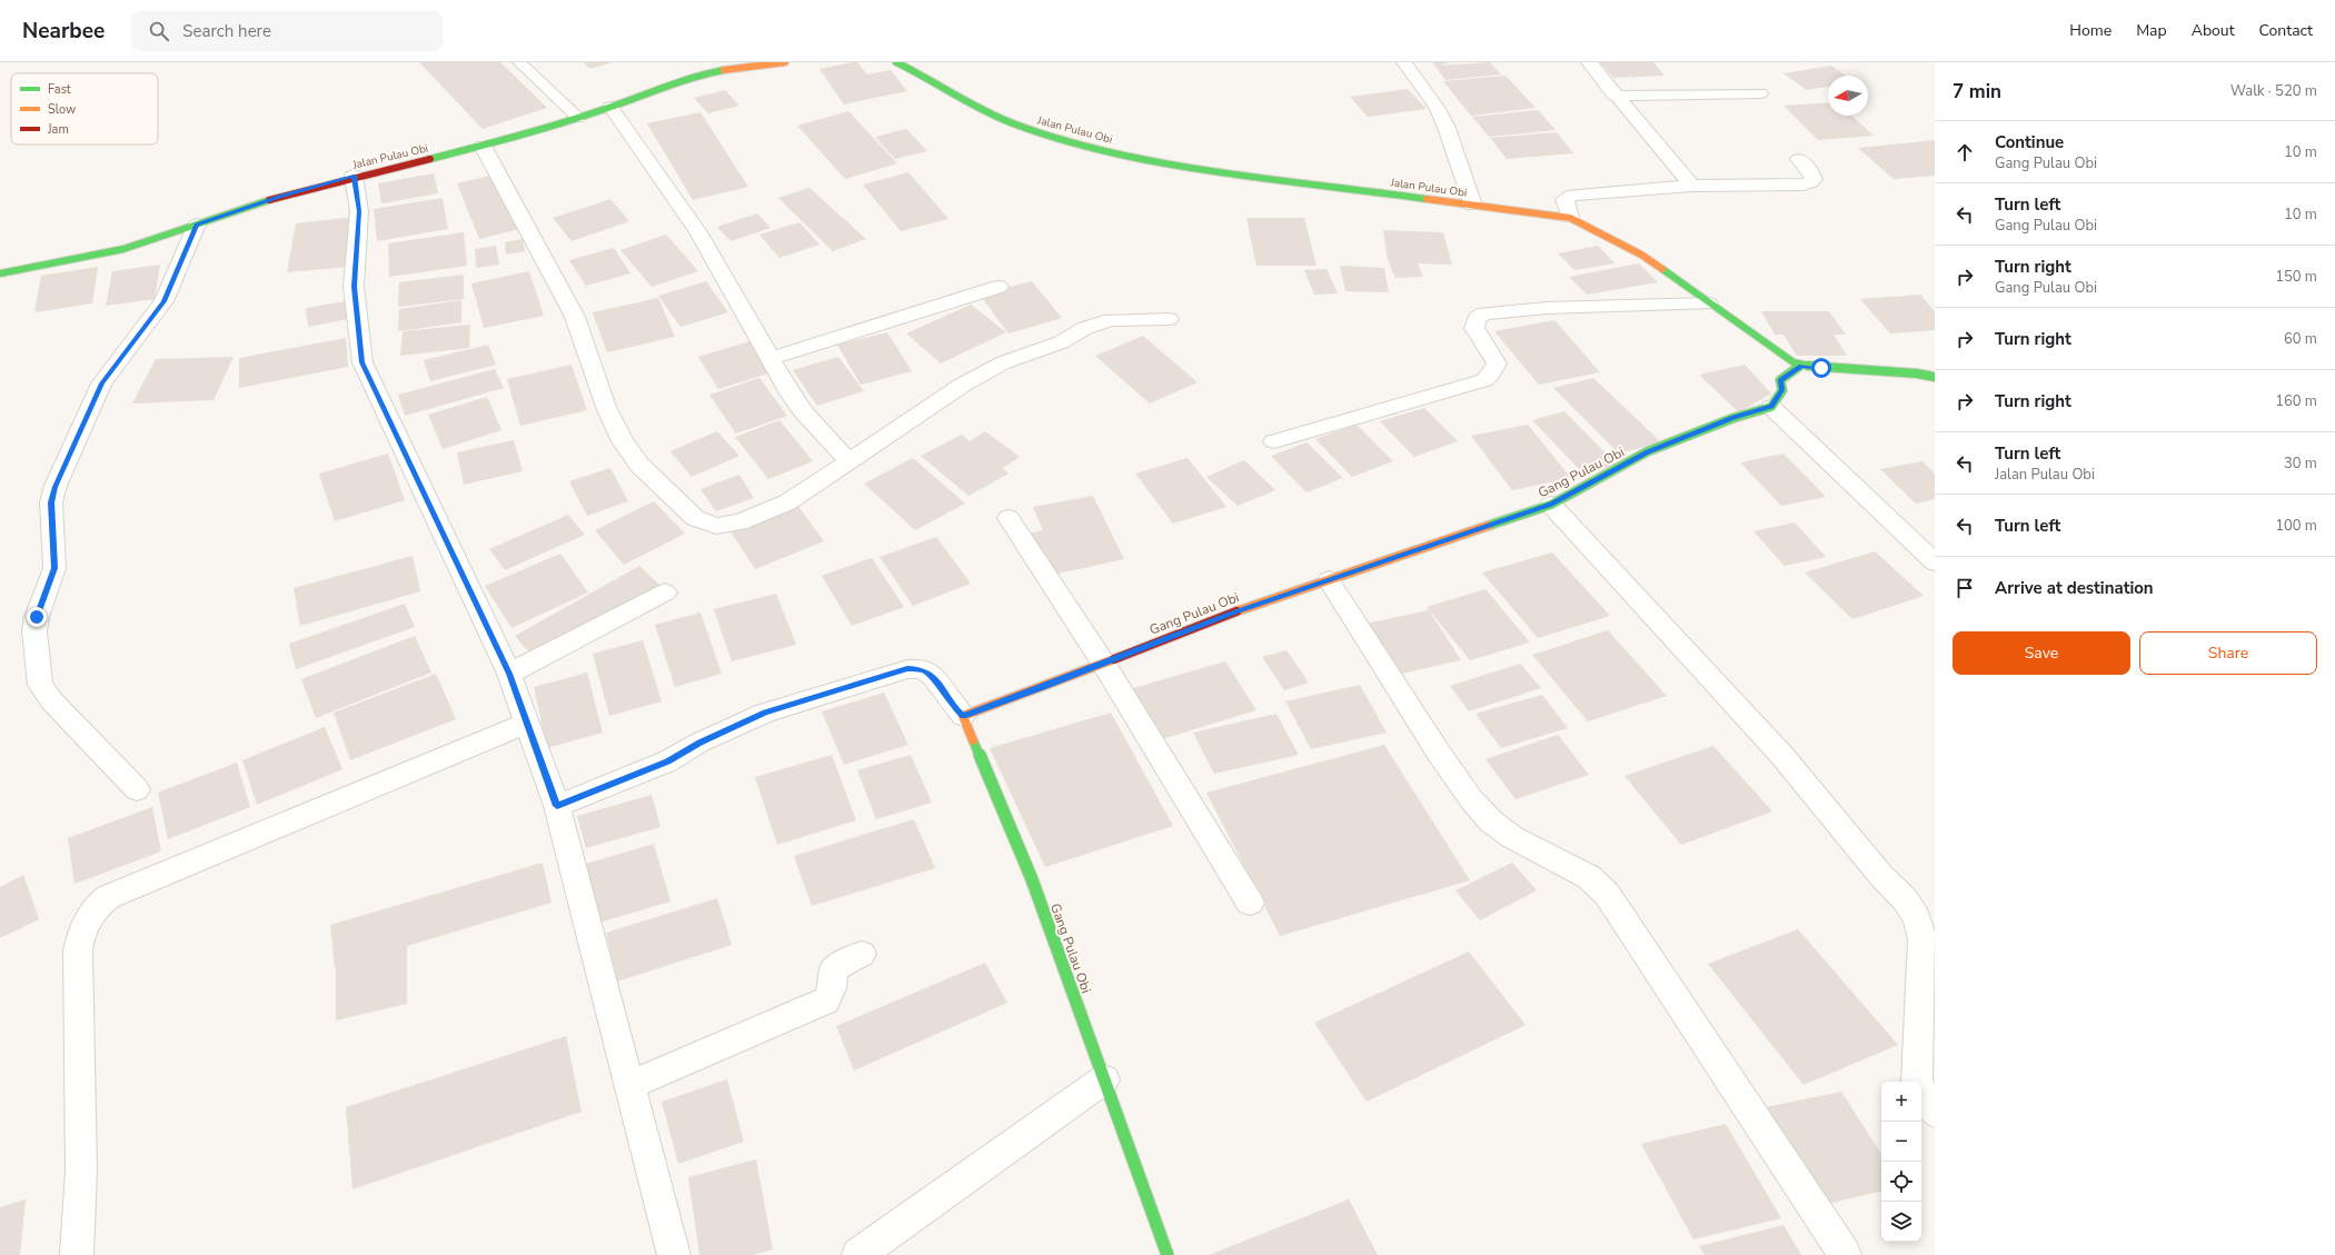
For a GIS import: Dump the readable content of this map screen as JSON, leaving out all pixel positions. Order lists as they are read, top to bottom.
{
  "streets": {
    "street": ["Jalan Pulau Obi", "Gang Pulau Obi"]
  },
  "legend": ["Fast", "Slow", "Jam"],
  "north": "left",
  "page": {
    "header": "Nearbee",
    "search": "Search here",
    "nav": [
      "Home",
      "Map",
      "About",
      "Contact"
    ],
    "heading": ["7 min", "Walk · 520 m"],
    "list": [
      ["Continue", "Gang Pulau Obi", "10 m"],
      ["Turn left", "Gang Pulau Obi", "10 m"],
      ["Turn right", "Gang Pulau Obi", "150 m"],
      ["Turn right", "60 m"],
      ["Turn right", "160 m"],
      ["Turn left", "Jalan Pulau Obi", "30 m"],
      ["Turn left", "100 m"],
      "Arrive at destination"
    ],
    "buttons": ["Save", "Share"],
    "map_buttons": ["+", "−"]
  }
}
